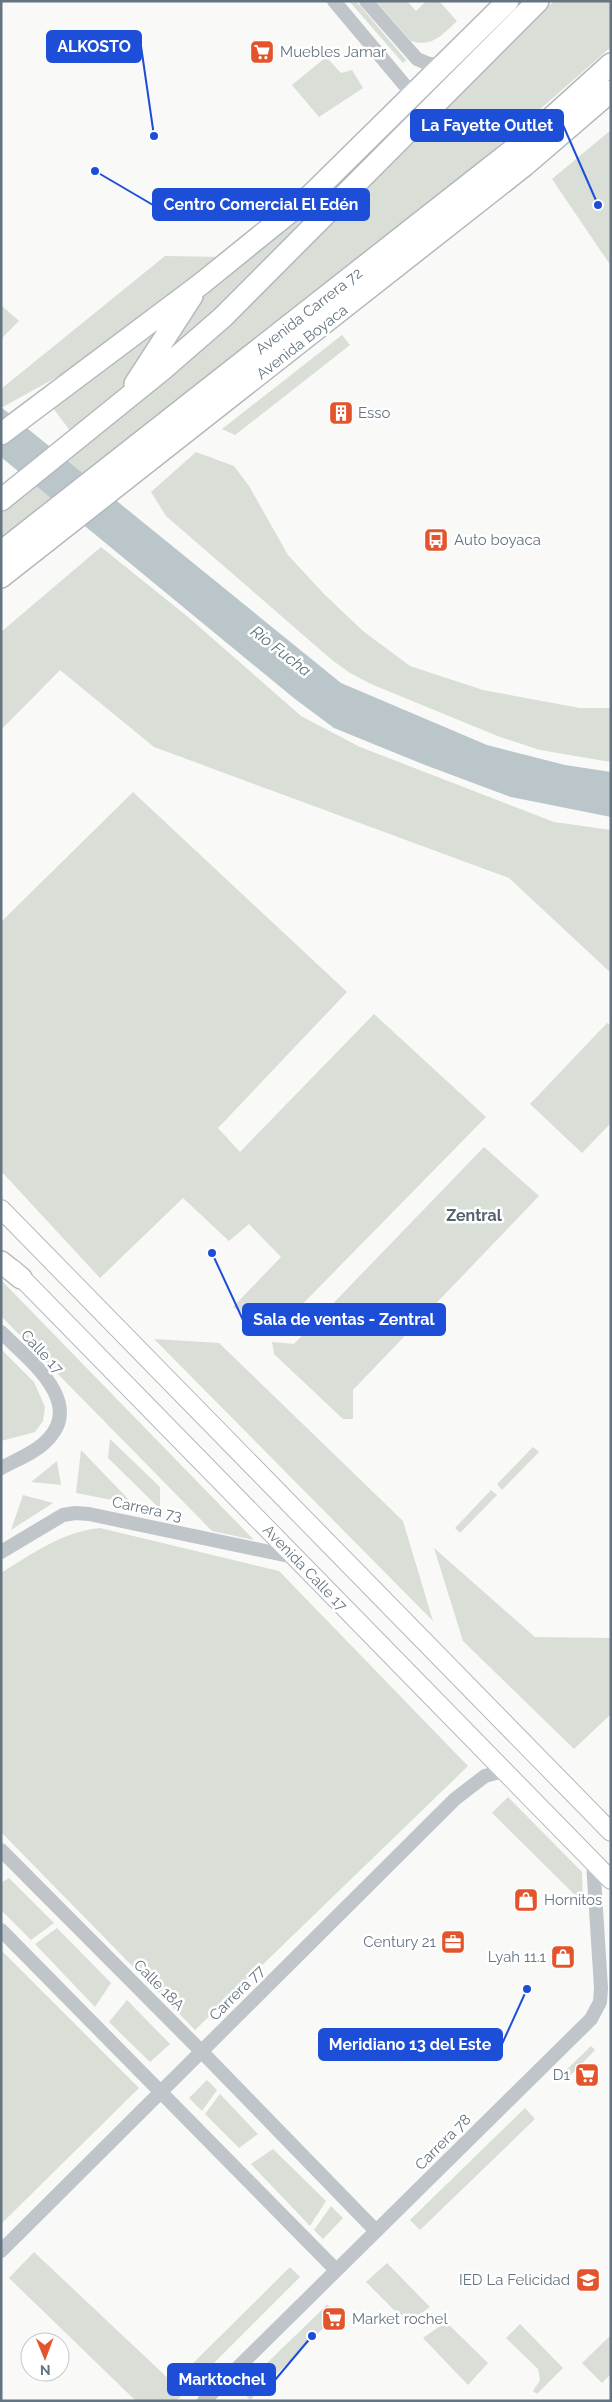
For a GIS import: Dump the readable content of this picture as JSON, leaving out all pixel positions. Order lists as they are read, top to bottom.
{
  "streets": {
    "highway": ["Avenida Carrera 72", "Avenida Boyaca"],
    "main road": ["Avenida Calle 17"],
    "street": [
      "Calle 17",
      "Carrera 73",
      "Calle 18A",
      "Carrera 77",
      "Carrera 78"
    ]
  },
  "crossings": [
    ["Avenida Carrera 72", "Avenida Boyaca"],
    ["Carrera 73", "Avenida Calle 17"],
    ["Avenida Calle 17", "Carrera 77"],
    ["Avenida Calle 17", "Carrera 78"],
    ["Calle 18A", "Carrera 77"],
    ["Calle 18A", "Carrera 78"]
  ],
  "districts": ["Zentral"],
  "water": ["Río Fucha"],
  "places": {
    "supermarket": ["Muebles Jamar", "D1", "Market rochel"],
    "other": [
      "ALKOSTO",
      "Centro Comercial El Edén",
      "La Fayette Outlet",
      "Sala de ventas - Zentral",
      "Meridiano 13 del Este",
      "Marktochel"
    ],
    "building": ["Esso"],
    "bus stop": ["Auto boyaca"],
    "shop": ["Hornitos", "Lyah 11.1"],
    "office": ["Century 21"],
    "school or university": ["IED La Felicidad"]
  },
  "north": "bottom"
}
